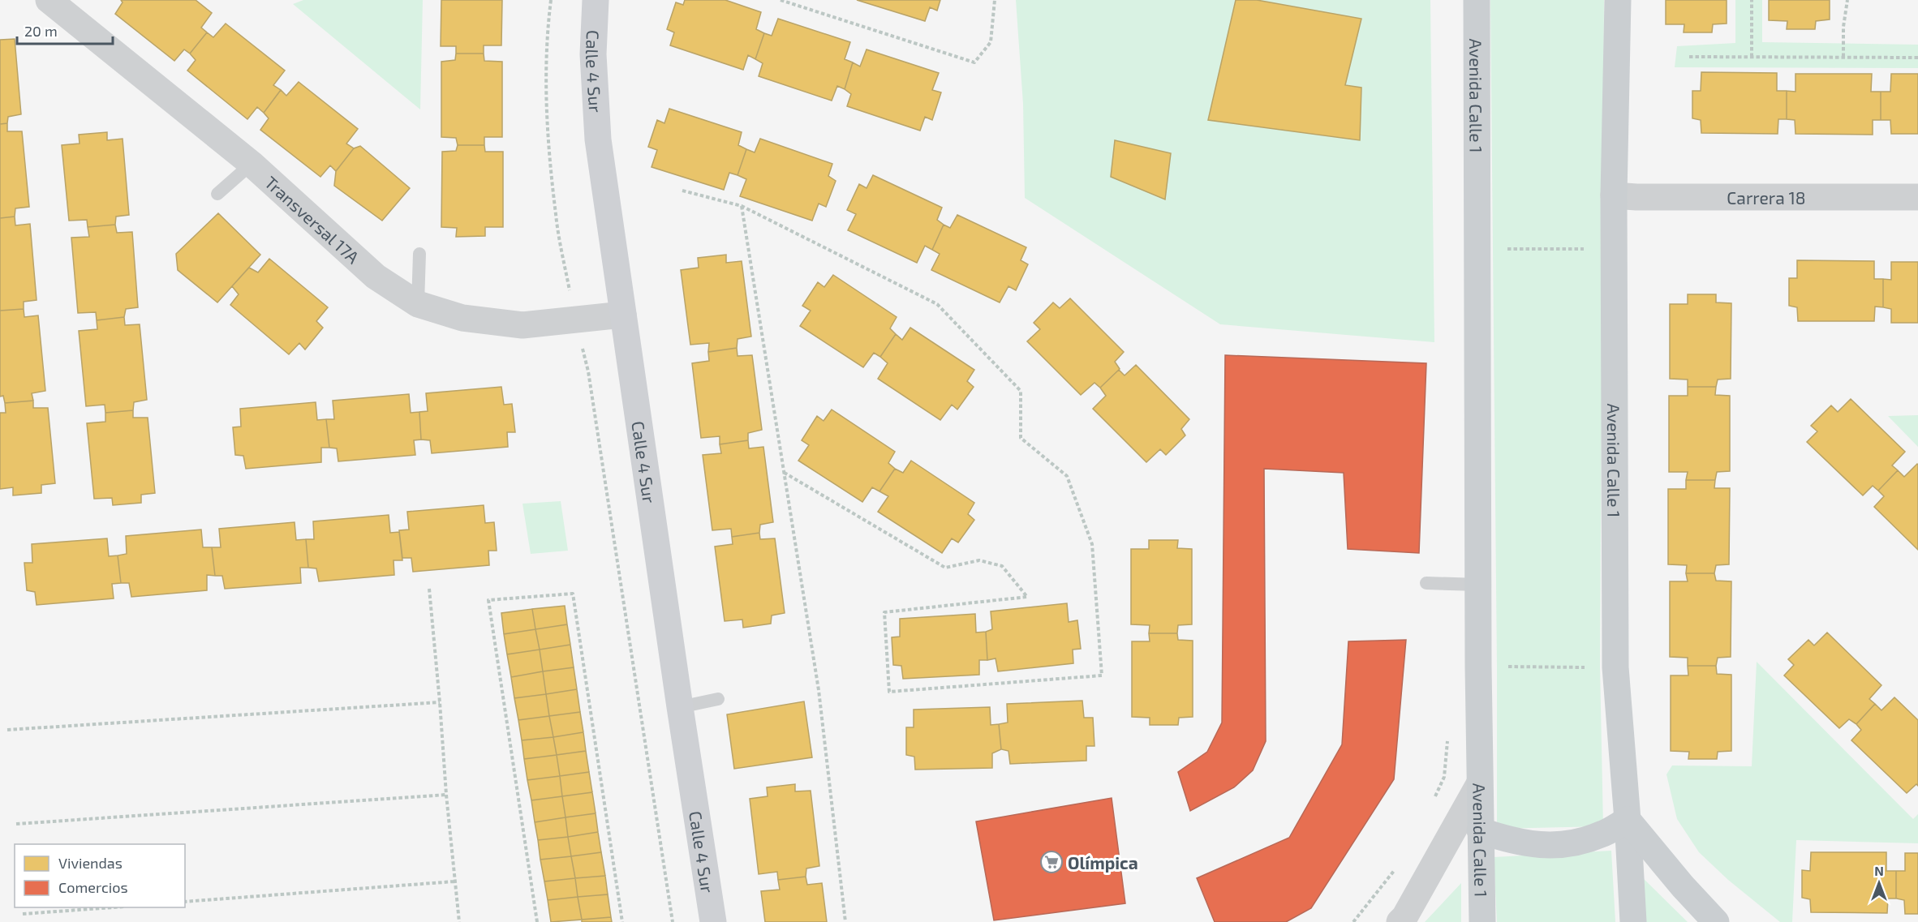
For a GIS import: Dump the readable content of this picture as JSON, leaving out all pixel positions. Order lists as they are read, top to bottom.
{
  "streets": {
    "main road": ["Calle 4 Sur", "Avenida Calle 1"],
    "street": ["Carrera 18", "Transversal 17A"]
  },
  "crossings": [
    ["Calle 4 Sur", "Transversal 17A"],
    ["Avenida Calle 1", "Carrera 18"]
  ],
  "places": {
    "supermarket": ["Olímpica"]
  },
  "legend": ["Viviendas", "Comercios"],
  "scale_bar": "20 m",
  "north": "top"
}
